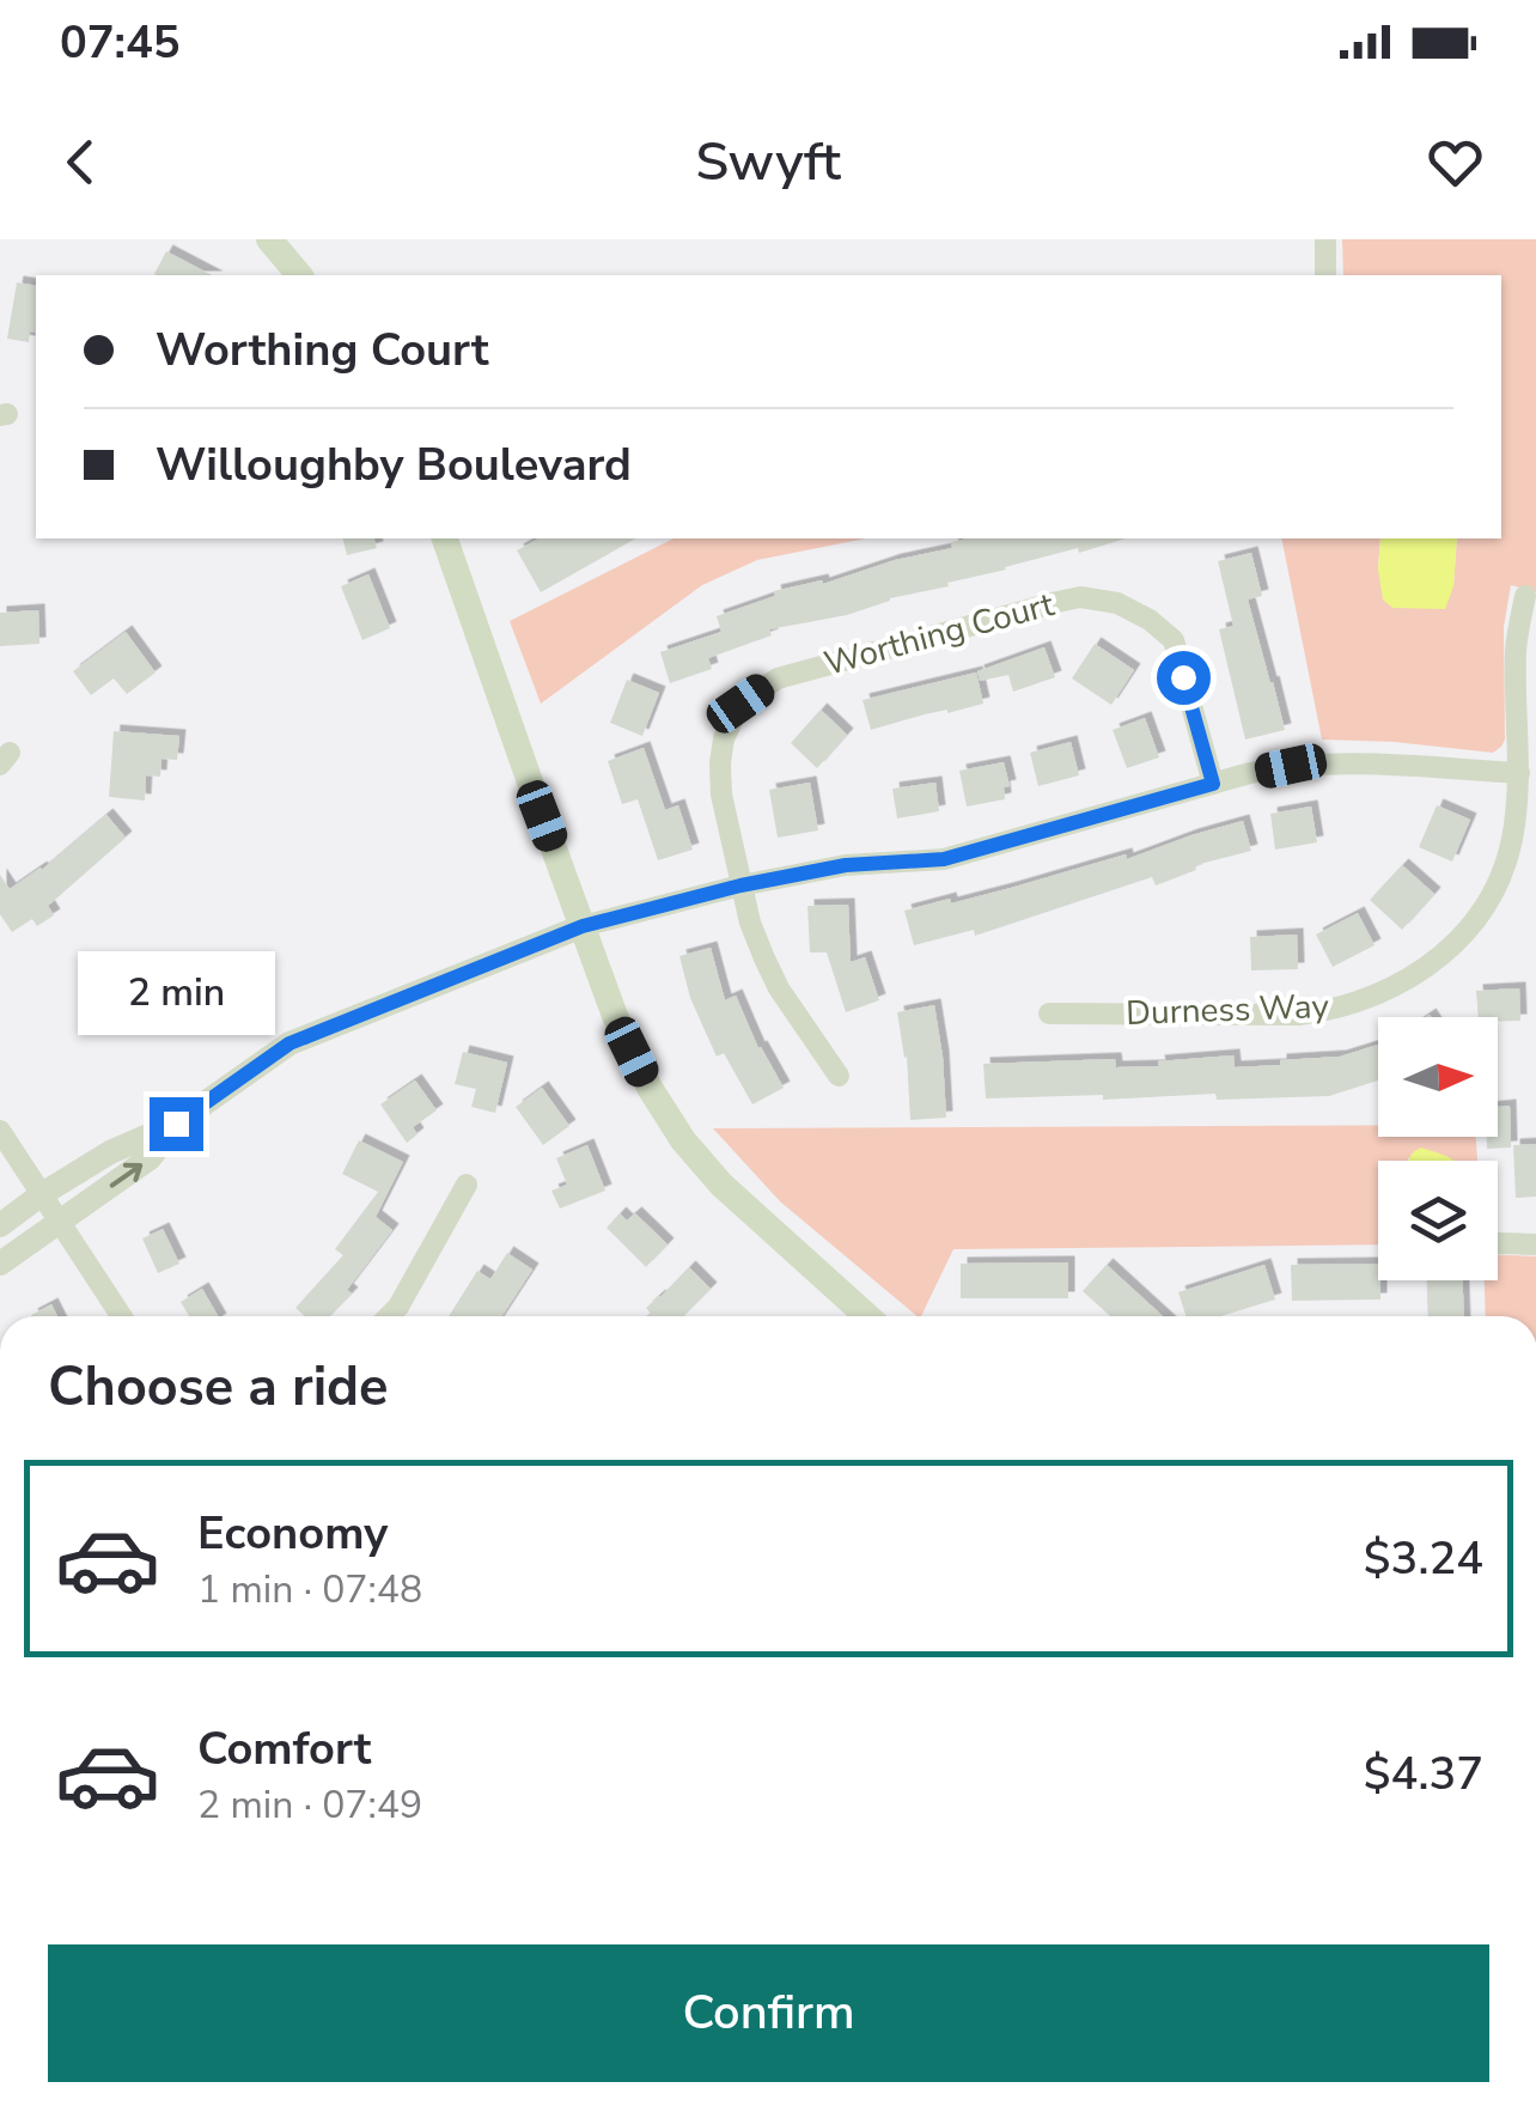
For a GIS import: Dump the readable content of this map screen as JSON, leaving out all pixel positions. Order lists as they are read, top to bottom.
{
  "streets": {
    "street": ["Worthing Court", "Durness Way"]
  },
  "north": "right",
  "page": {
    "status": "07:45",
    "header": "Swyft",
    "banner": ["Worthing Court", "Willoughby Boulevard"],
    "bubble": "2 min",
    "heading": "Choose a ride",
    "list": [
      {
        "name": "Economy",
        "note": "1 min · 07:48",
        "value": "$3.24"
      },
      {
        "name": "Comfort",
        "note": "2 min · 07:49",
        "value": "$4.37"
      }
    ],
    "buttons": "Confirm"
  }
}
